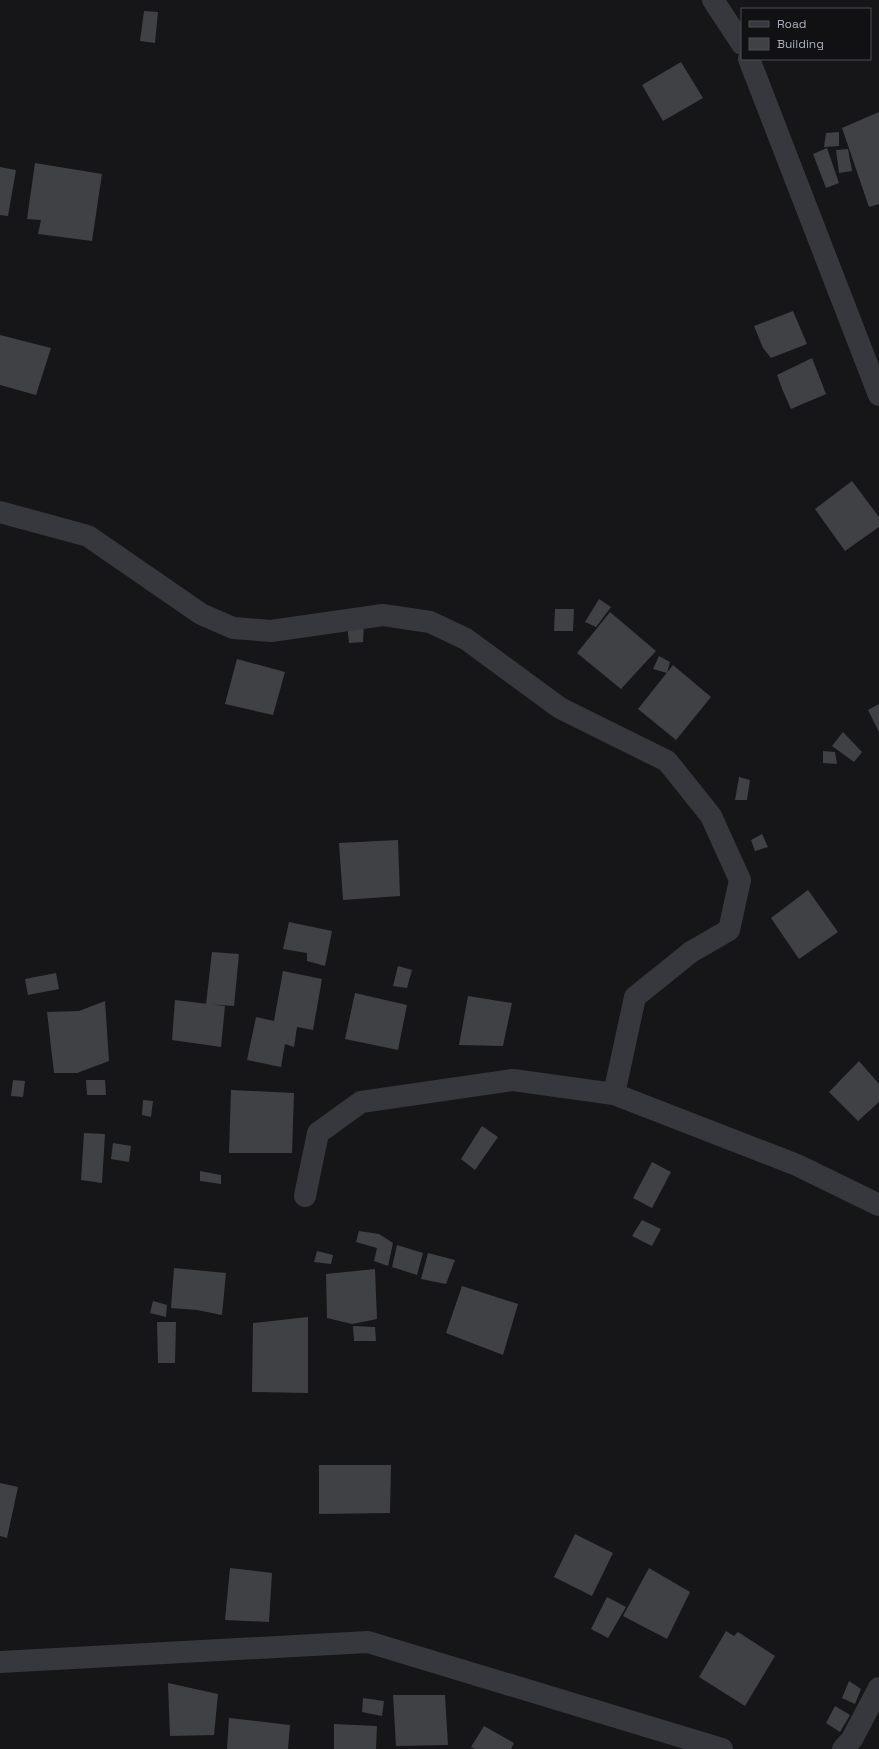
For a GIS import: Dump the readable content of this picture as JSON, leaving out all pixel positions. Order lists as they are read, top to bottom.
{
  "legend": ["Road", "Building"]
}
